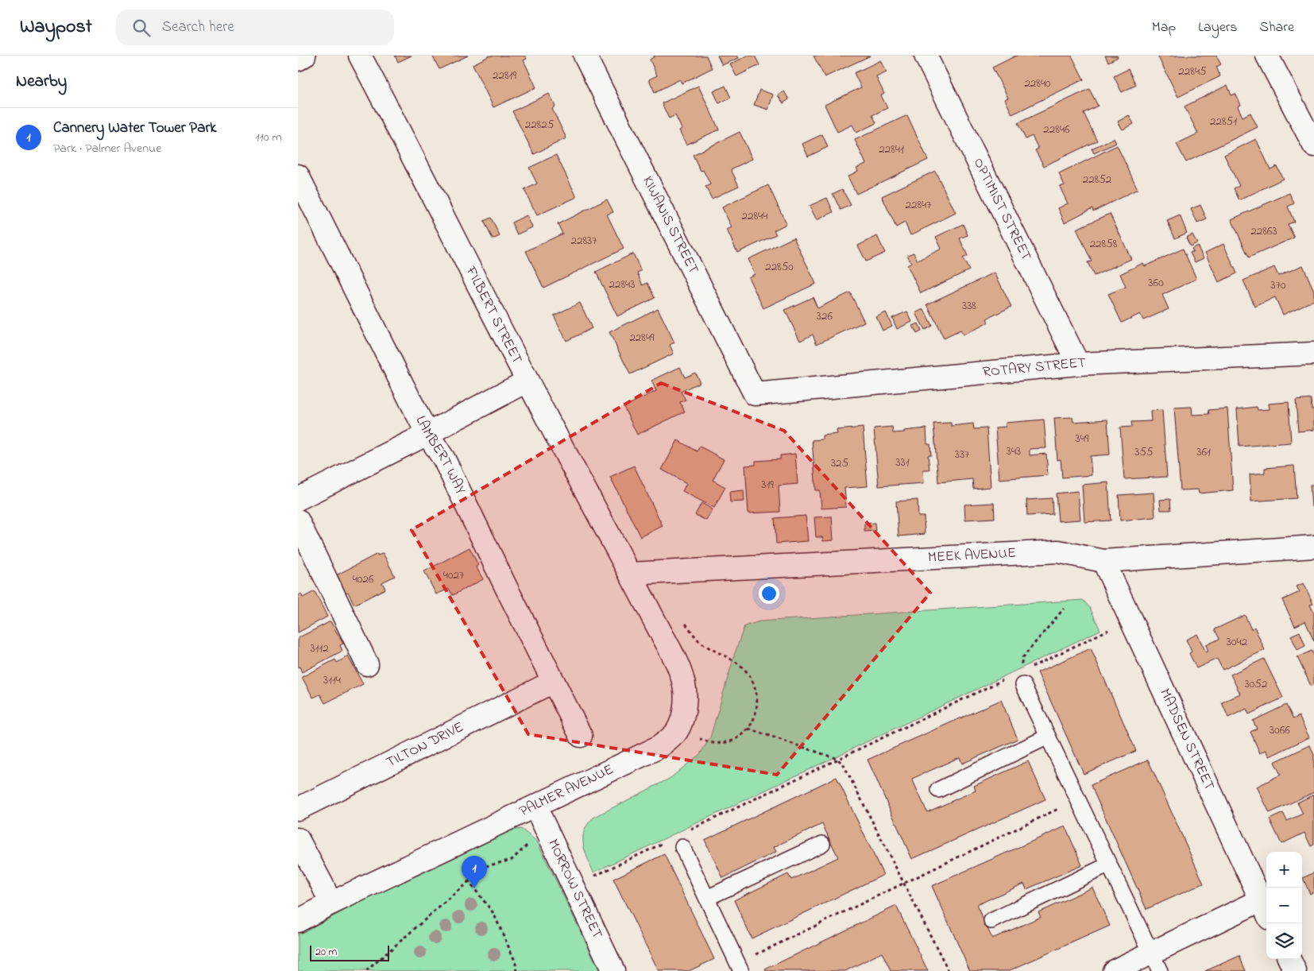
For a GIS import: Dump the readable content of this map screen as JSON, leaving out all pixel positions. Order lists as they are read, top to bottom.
{
  "streets": {
    "street": [
      "OPTIMIST STREET",
      "KIWANIS STREET",
      "FILBERT STREET",
      "ROTARY STREET",
      "LAMBERT WAY",
      "MEEK AVENUE",
      "MADSEN STREET",
      "TILTON DRIVE",
      "PALMER AVENUE",
      "MORROW STREET"
    ]
  },
  "crossings": [
    ["OPTIMIST STREET", "ROTARY STREET"],
    ["KIWANIS STREET", "ROTARY STREET"],
    ["FILBERT STREET", "MEEK AVENUE"],
    ["FILBERT STREET", "PALMER AVENUE"],
    ["LAMBERT WAY", "TILTON DRIVE"],
    ["MEEK AVENUE", "MADSEN STREET"],
    ["MEEK AVENUE", "PALMER AVENUE"],
    ["PALMER AVENUE", "MORROW STREET"]
  ],
  "house_numbers": [
    "22845",
    "22819",
    "22840",
    "22851",
    "22825",
    "22846",
    "22841",
    "22852",
    "22847",
    "22844",
    "22863",
    "22837",
    "22858",
    "22850",
    "360",
    "22843",
    "370",
    "338",
    "326",
    "22849",
    "349",
    "343",
    "355",
    "361",
    "337",
    "331",
    "325",
    "319",
    "4027",
    "4026",
    "3042",
    "3112",
    "3114",
    "3052",
    "3066"
  ],
  "scale_bar": "20 m",
  "page": {
    "header": "Waypost",
    "search": "Search here",
    "nav": ["Map", "Layers", "Share"],
    "heading": "Nearby",
    "list": [
      {
        "mark": "1",
        "name": "Cannery Water Tower Park",
        "note": "Park · Palmer Avenue",
        "value": "110 m"
      }
    ],
    "map_buttons": ["+", "−"],
    "pins": "1",
    "scale": "20 m"
  }
}
